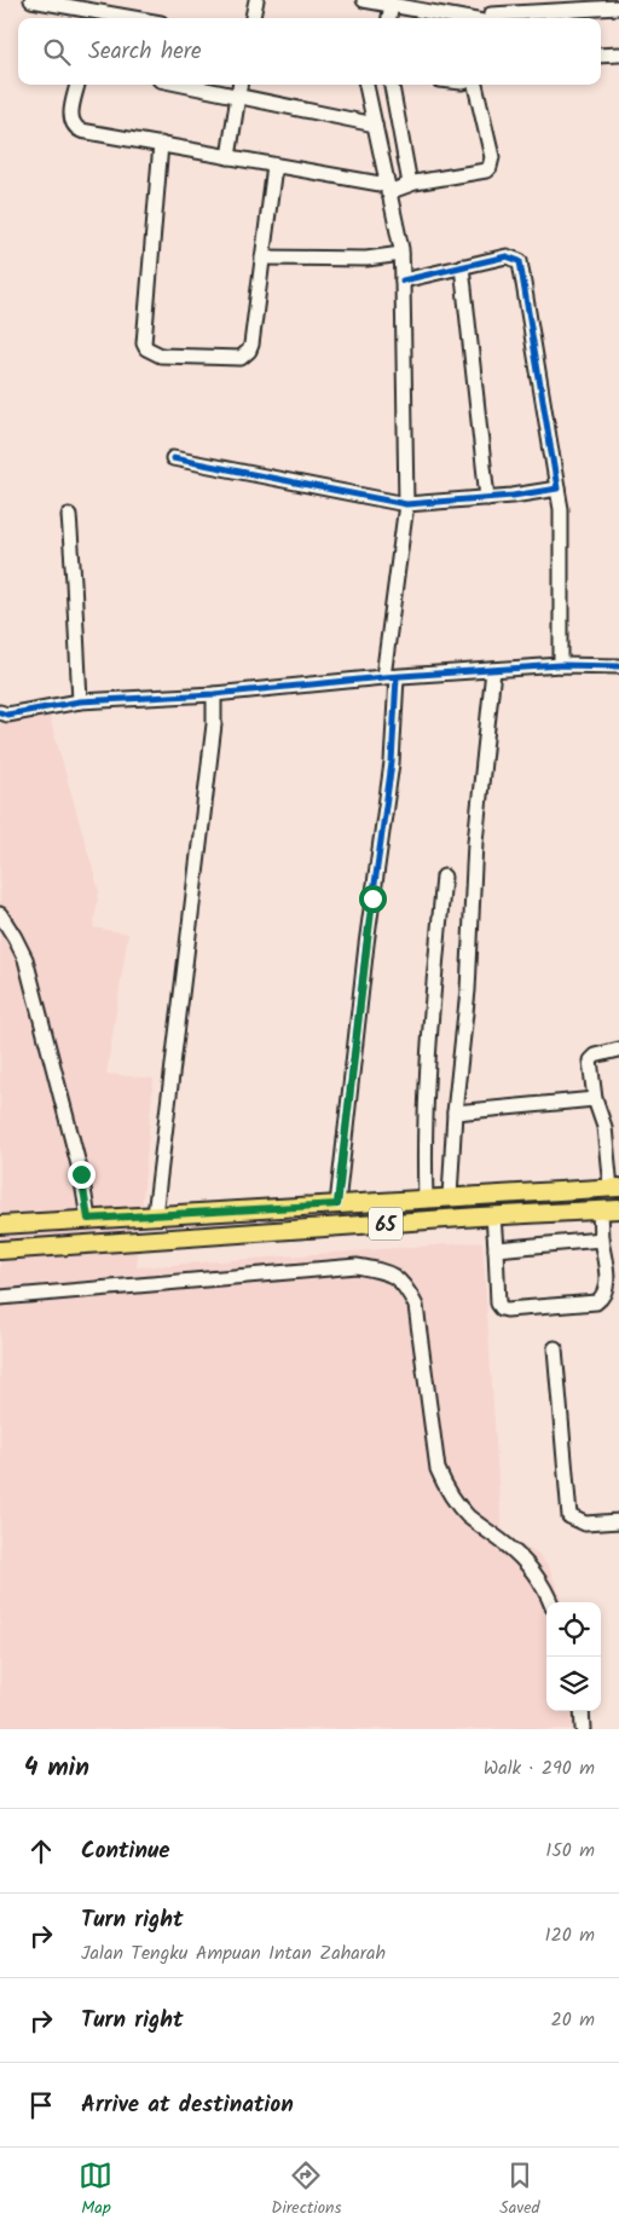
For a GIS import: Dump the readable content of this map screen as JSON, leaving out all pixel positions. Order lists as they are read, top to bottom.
{
  "streets": {
    "main road": ["65"]
  },
  "page": {
    "search": "Search here",
    "heading": ["4 min", "Walk · 290 m"],
    "list": [
      ["Continue", "150 m"],
      ["Turn right", "Jalan Tengku Ampuan Intan Zaharah", "120 m"],
      ["Turn right", "20 m"],
      "Arrive at destination"
    ],
    "nav": ["Map", "Directions", "Saved"]
  }
}
